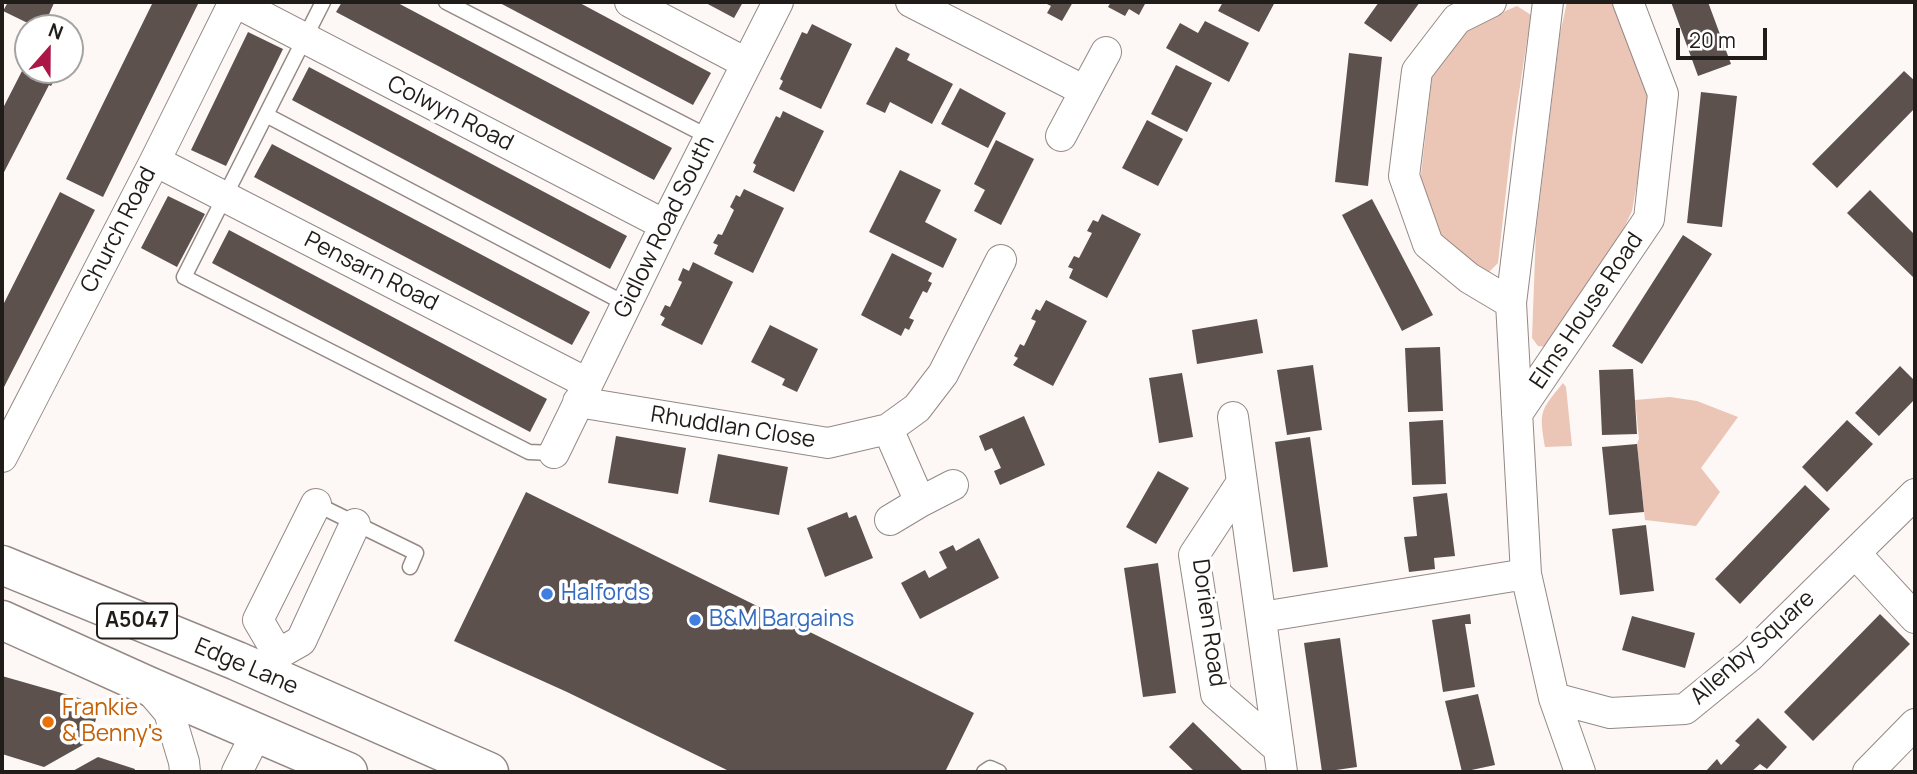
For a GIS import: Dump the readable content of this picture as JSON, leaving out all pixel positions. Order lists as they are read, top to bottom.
{
  "streets": {
    "highway": ["A5047", "Edge Lane"],
    "street": [
      "Colwyn Road",
      "Gidlow Road South",
      "Church Road",
      "Pensarn Road",
      "Elms House Road",
      "Rhuddlan Close",
      "Dorien Road",
      "Allenby Square"
    ]
  },
  "crossings": [
    ["Colwyn Road", "Gidlow Road South"],
    ["Colwyn Road", "Church Road"],
    ["Gidlow Road South", "Pensarn Road"],
    ["Gidlow Road South", "Rhuddlan Close"],
    ["Church Road", "Pensarn Road"],
    ["Pensarn Road", "Rhuddlan Close"],
    ["Elms House Road", "Allenby Square"]
  ],
  "places": ["Halfords", "B&M Bargains", "Frankie & Benny's"],
  "scale_bar": "20 m",
  "north": "top"
}
